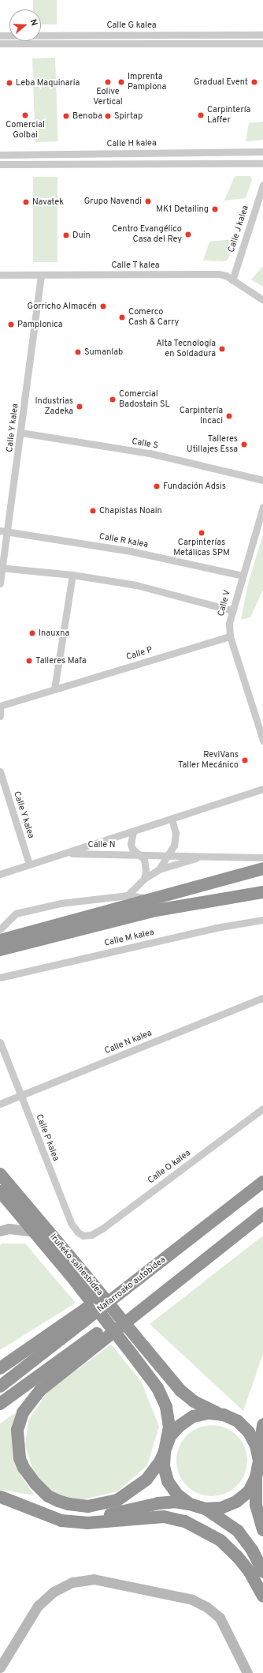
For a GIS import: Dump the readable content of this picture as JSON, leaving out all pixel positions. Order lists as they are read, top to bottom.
{
  "streets": {
    "highway": ["Iruñeko saihesbidea", "Nafarroako autobidea"],
    "street": [
      "Calle G kalea",
      "Calle H kalea",
      "Calle J kalea",
      "Calle T kalea",
      "Calle Y kalea",
      "Calle S",
      "Calle R kalea",
      "Calle V",
      "Calle P",
      "Calle N",
      "Calle M kalea",
      "Calle N kalea",
      "Calle P kalea",
      "Calle O kalea"
    ]
  },
  "crossings": [
    ["Calle J kalea", "Calle T kalea"],
    ["Calle T kalea", "Calle Y kalea"],
    ["Calle Y kalea", "Calle S"],
    ["Calle Y kalea", "Calle R kalea"],
    ["Calle R kalea", "Calle V"],
    ["Calle V", "Calle P"],
    ["Calle N kalea", "Calle P kalea"],
    ["Calle P kalea", "Calle O kalea"]
  ],
  "places": [
    "Eolive Vertical",
    "Imprenta Pamplona",
    "Gradual Event",
    "Leba Maquinaria",
    "Comercial Golbai",
    "Carpintería Laffer",
    "Benoba",
    "Spirtap",
    "Grupo Navendi",
    "Navatek",
    "MK1 Detailing",
    "Centro Evangélico Casa del Rey",
    "Duin",
    "Gorricho Almacén",
    "Comerco Cash & Carry",
    "Pamplonica",
    "Alta Tecnología en Soldadura",
    "Sumanlab",
    "Comercial Badostain SL",
    "Industrias Zadeka",
    "Carpintería Incaci",
    "Talleres Utillajes Essa",
    "Fundación Adsis",
    "Chapistas Noain",
    "Carpinterías Metálicas SPM",
    "Inauxna",
    "Talleres Mafa",
    "ReviVans Taller Mecánico"
  ],
  "north": "right"
}
